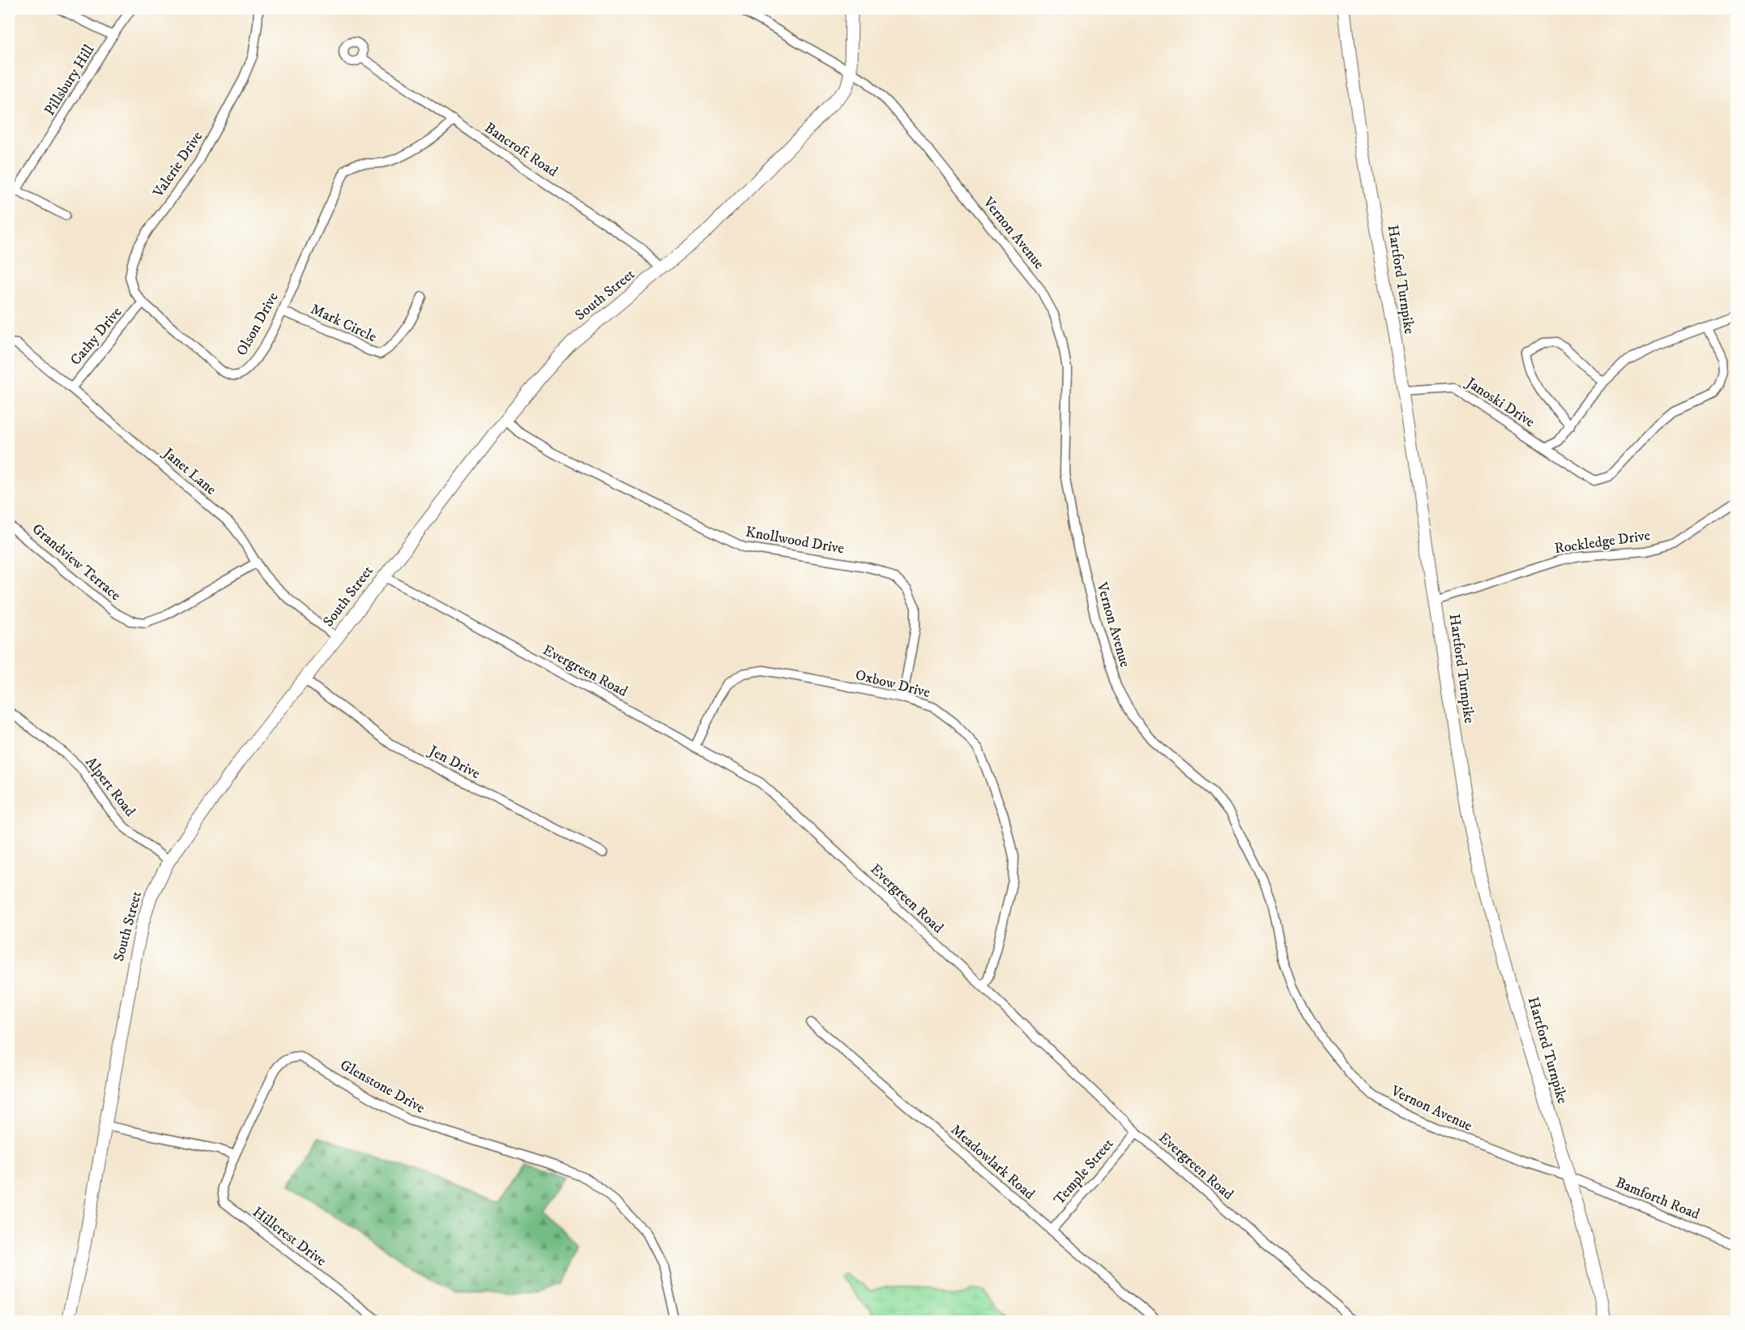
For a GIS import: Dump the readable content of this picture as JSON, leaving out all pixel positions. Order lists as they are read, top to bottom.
{
  "streets": {
    "street": [
      "Pillsbury Hill",
      "Bancroft Road",
      "Valerie Drive",
      "Vernon Avenue",
      "Hartford Turnpike",
      "South Street",
      "Mark Circle",
      "Olson Drive",
      "Cathy Drive",
      "Janoski Drive",
      "Janet Lane",
      "Knollwood Drive",
      "Rockledge Drive",
      "Grandview Terrace",
      "Evergreen Road",
      "Oxbow Drive",
      "Jen Drive",
      "Alpert Road",
      "Glenstone Drive",
      "Meadowlark Road",
      "Temple Street",
      "Bamforth Road",
      "Hillcrest Drive"
    ]
  },
  "crossings": [
    ["Bancroft Road", "South Street"],
    ["Bancroft Road", "Olson Drive"],
    ["Valerie Drive", "Olson Drive"],
    ["Valerie Drive", "Cathy Drive"],
    ["Vernon Avenue", "Hartford Turnpike"],
    ["Vernon Avenue", "South Street"],
    ["Vernon Avenue", "Bamforth Road"],
    ["Hartford Turnpike", "Janoski Drive"],
    ["Hartford Turnpike", "Rockledge Drive"],
    ["Hartford Turnpike", "Bamforth Road"],
    ["South Street", "Janet Lane"],
    ["South Street", "Knollwood Drive"],
    ["South Street", "Evergreen Road"],
    ["South Street", "Jen Drive"],
    ["South Street", "Alpert Road"],
    ["Mark Circle", "Olson Drive"],
    ["Olson Drive", "Cathy Drive"],
    ["Cathy Drive", "Janet Lane"],
    ["Janet Lane", "Grandview Terrace"],
    ["Knollwood Drive", "Oxbow Drive"],
    ["Evergreen Road", "Oxbow Drive"],
    ["Evergreen Road", "Temple Street"],
    ["Glenstone Drive", "Hillcrest Drive"],
    ["Meadowlark Road", "Temple Street"]
  ]
}
